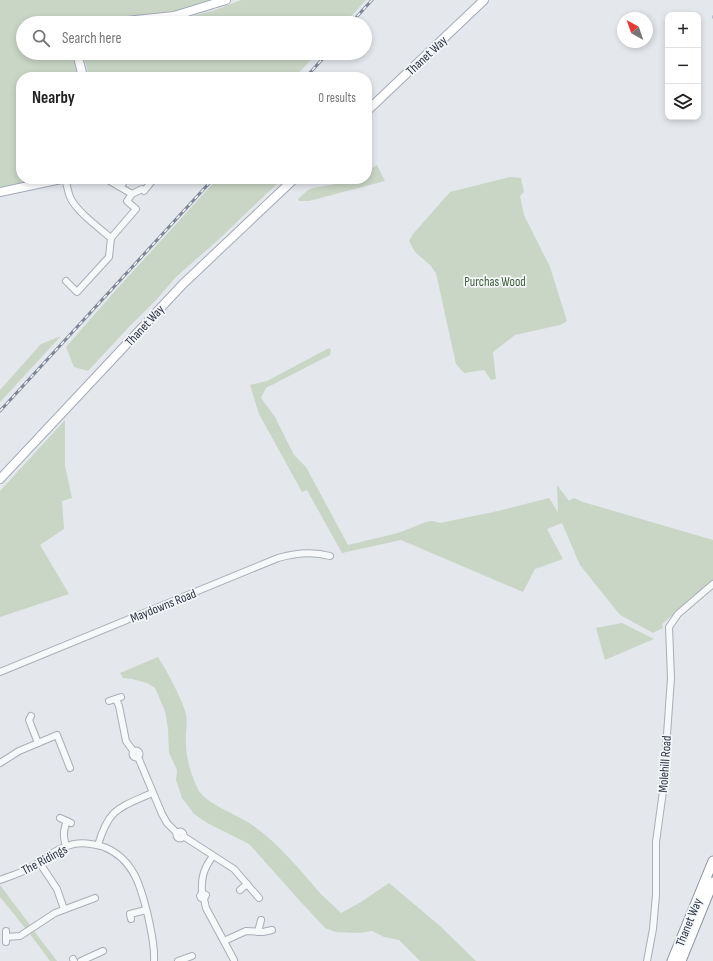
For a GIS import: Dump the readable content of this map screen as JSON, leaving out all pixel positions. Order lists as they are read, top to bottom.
{
  "streets": {
    "highway": ["Thanet Way"],
    "street": ["Maydowns Road", "Molehill Road", "The Ridings"]
  },
  "parks": ["Purchas Wood"],
  "north": "top left",
  "page": {
    "map_buttons": ["+", "−"],
    "search": "Search here",
    "heading": ["Nearby", "0 results"]
  }
}
